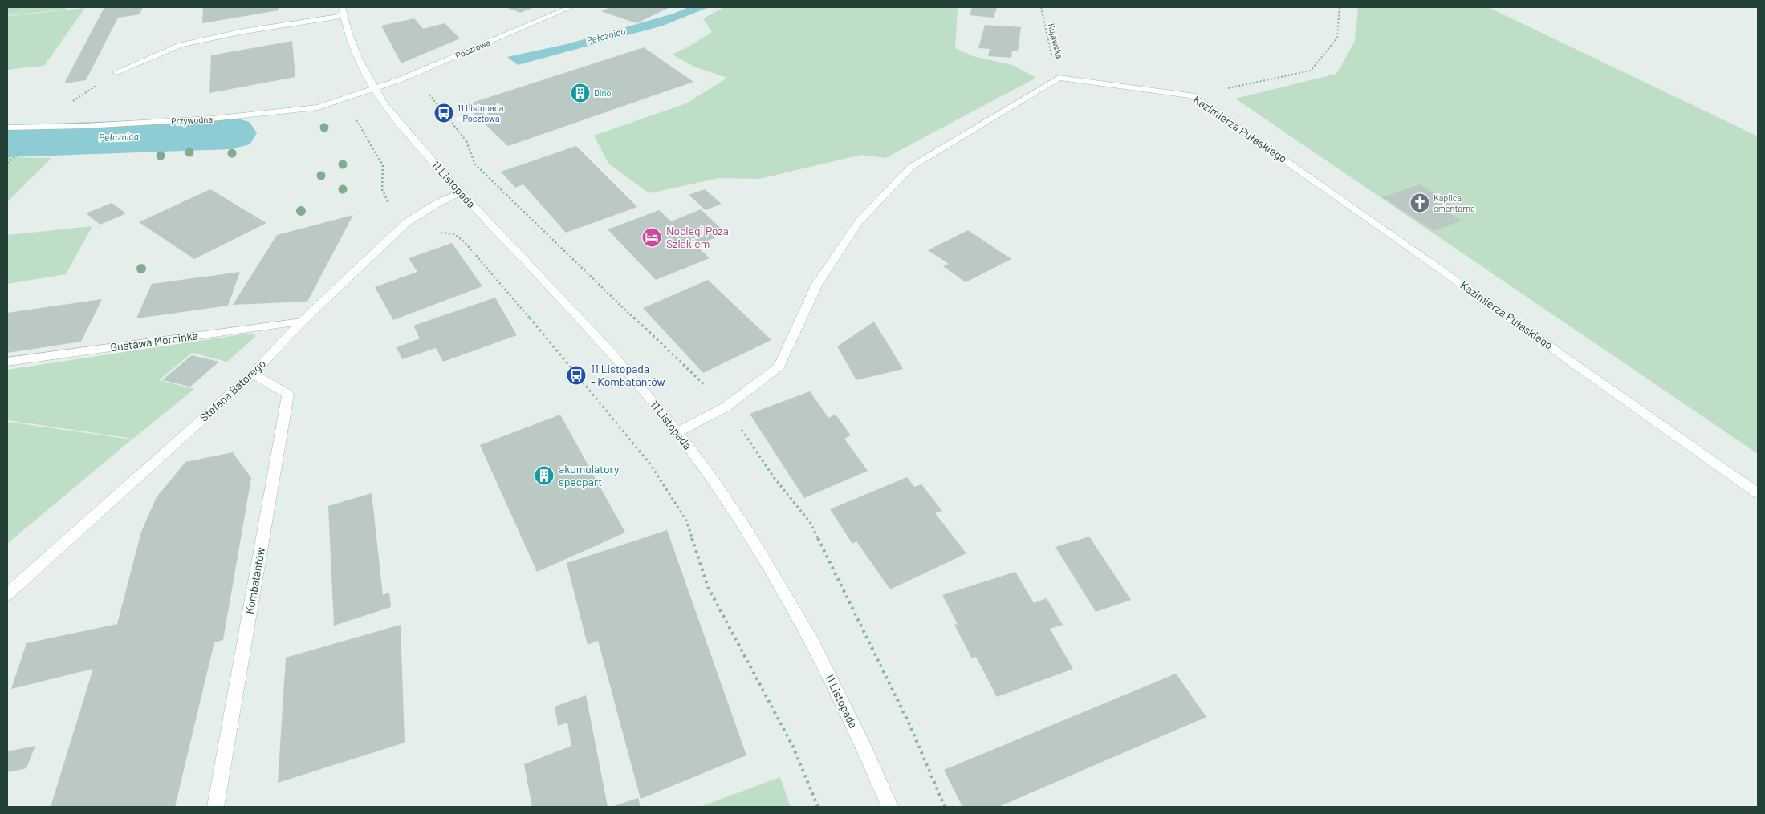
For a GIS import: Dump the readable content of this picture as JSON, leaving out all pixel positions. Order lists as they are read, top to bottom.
{
  "streets": {
    "street": [
      "Pocztowa",
      "Przywodna",
      "Kazimierza Pułaskiego",
      "11 Listopada",
      "Gustawa Morcinka",
      "Stefana Batorego",
      "Kombatantów"
    ],
    "path": ["Kujawska"]
  },
  "crossings": [
    ["Kujawska", "Kazimierza Pułaskiego"],
    ["Pocztowa", "Przywodna"],
    ["Pocztowa", "11 Listopada"],
    ["Przywodna", "11 Listopada"],
    ["11 Listopada", "Stefana Batorego"],
    ["Gustawa Morcinka", "Stefana Batorego"],
    ["Stefana Batorego", "Kombatantów"]
  ],
  "water": ["Pełcznica"],
  "places": {
    "building": ["Dino", "akumulatory specpart"],
    "bus stop": ["11 Listopada - Pocztowa", "11 Listopada - Kombatantów"],
    "church": ["Kaplica cmentarna"],
    "hotel": ["Noclegi Poza Szlakiem"]
  }
}
